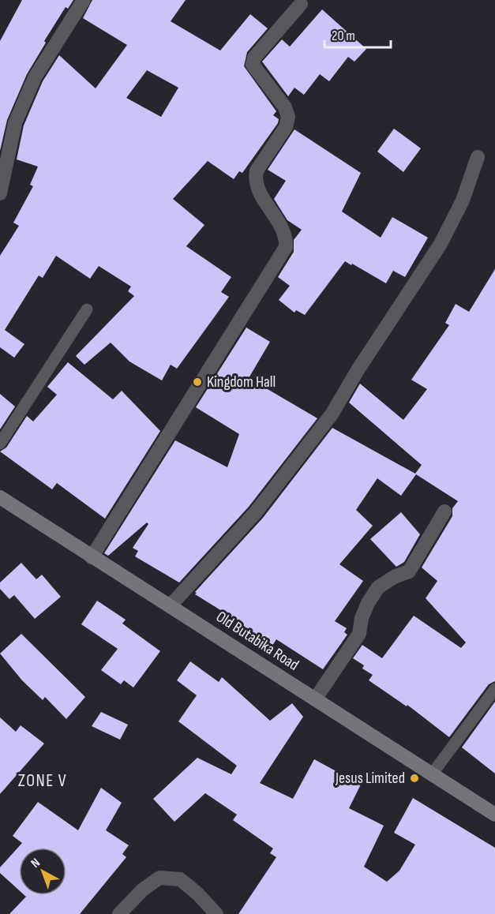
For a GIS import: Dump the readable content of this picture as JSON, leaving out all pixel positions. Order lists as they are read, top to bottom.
{
  "streets": {
    "main road": ["Old Butabika Road"]
  },
  "districts": ["ZONE V"],
  "places": ["Kingdom Hall", "Jesus Limited"],
  "scale_bar": "20 m",
  "north": "top left"
}
